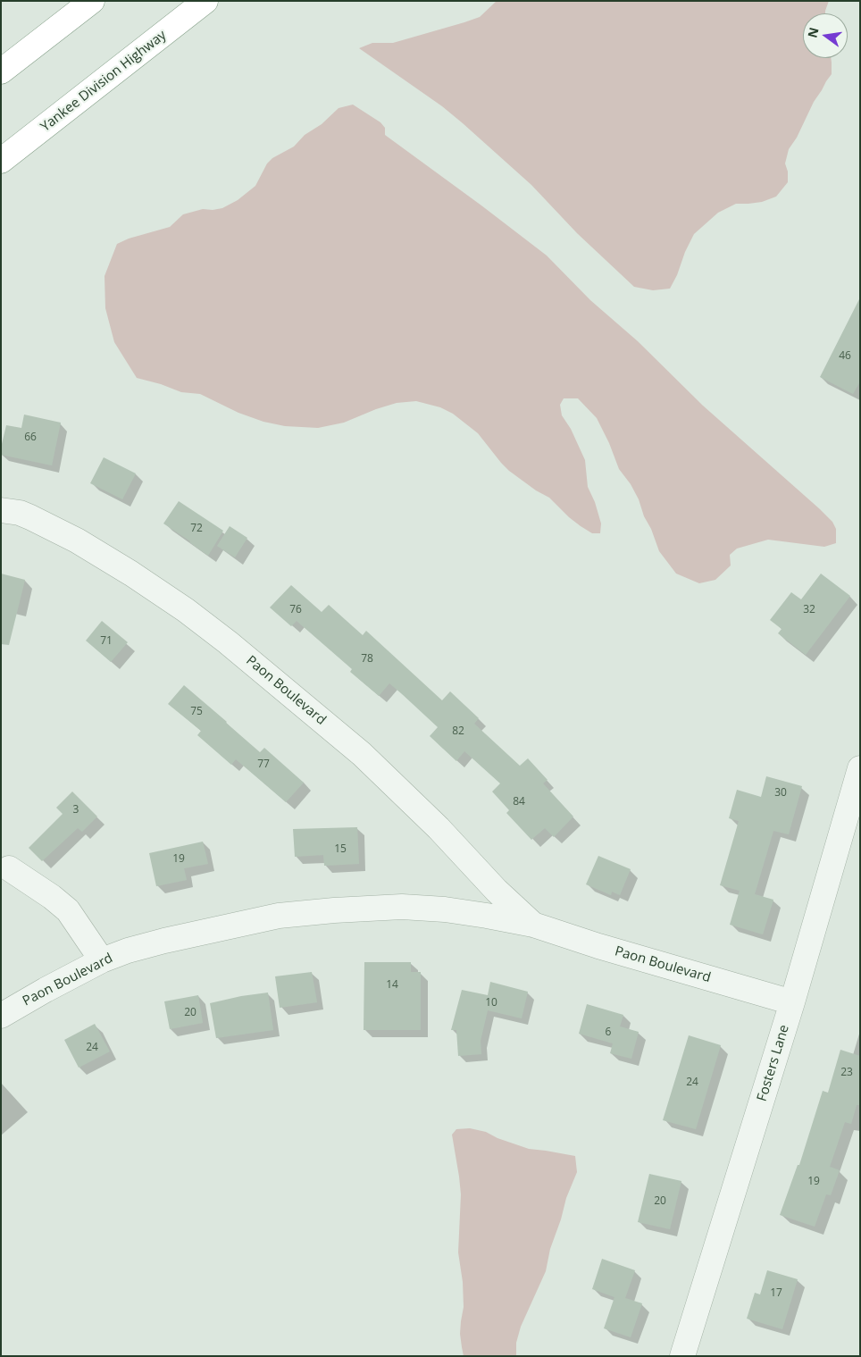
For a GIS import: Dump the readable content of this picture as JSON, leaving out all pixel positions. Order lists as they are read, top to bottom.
{
  "streets": {
    "highway": ["Yankee Division Highway"],
    "street": ["Paon Boulevard", "Fosters Lane"]
  },
  "crossings": [
    ["Paon Boulevard", "Fosters Lane"]
  ],
  "house_numbers": [
    "46",
    "66",
    "72",
    "76",
    "32",
    "71",
    "78",
    "75",
    "82",
    "77",
    "30",
    "84",
    "3",
    "15",
    "19",
    "14",
    "10",
    "20",
    "6",
    "24",
    "23",
    "24",
    "19",
    "20",
    "17"
  ],
  "north": "left"
}
